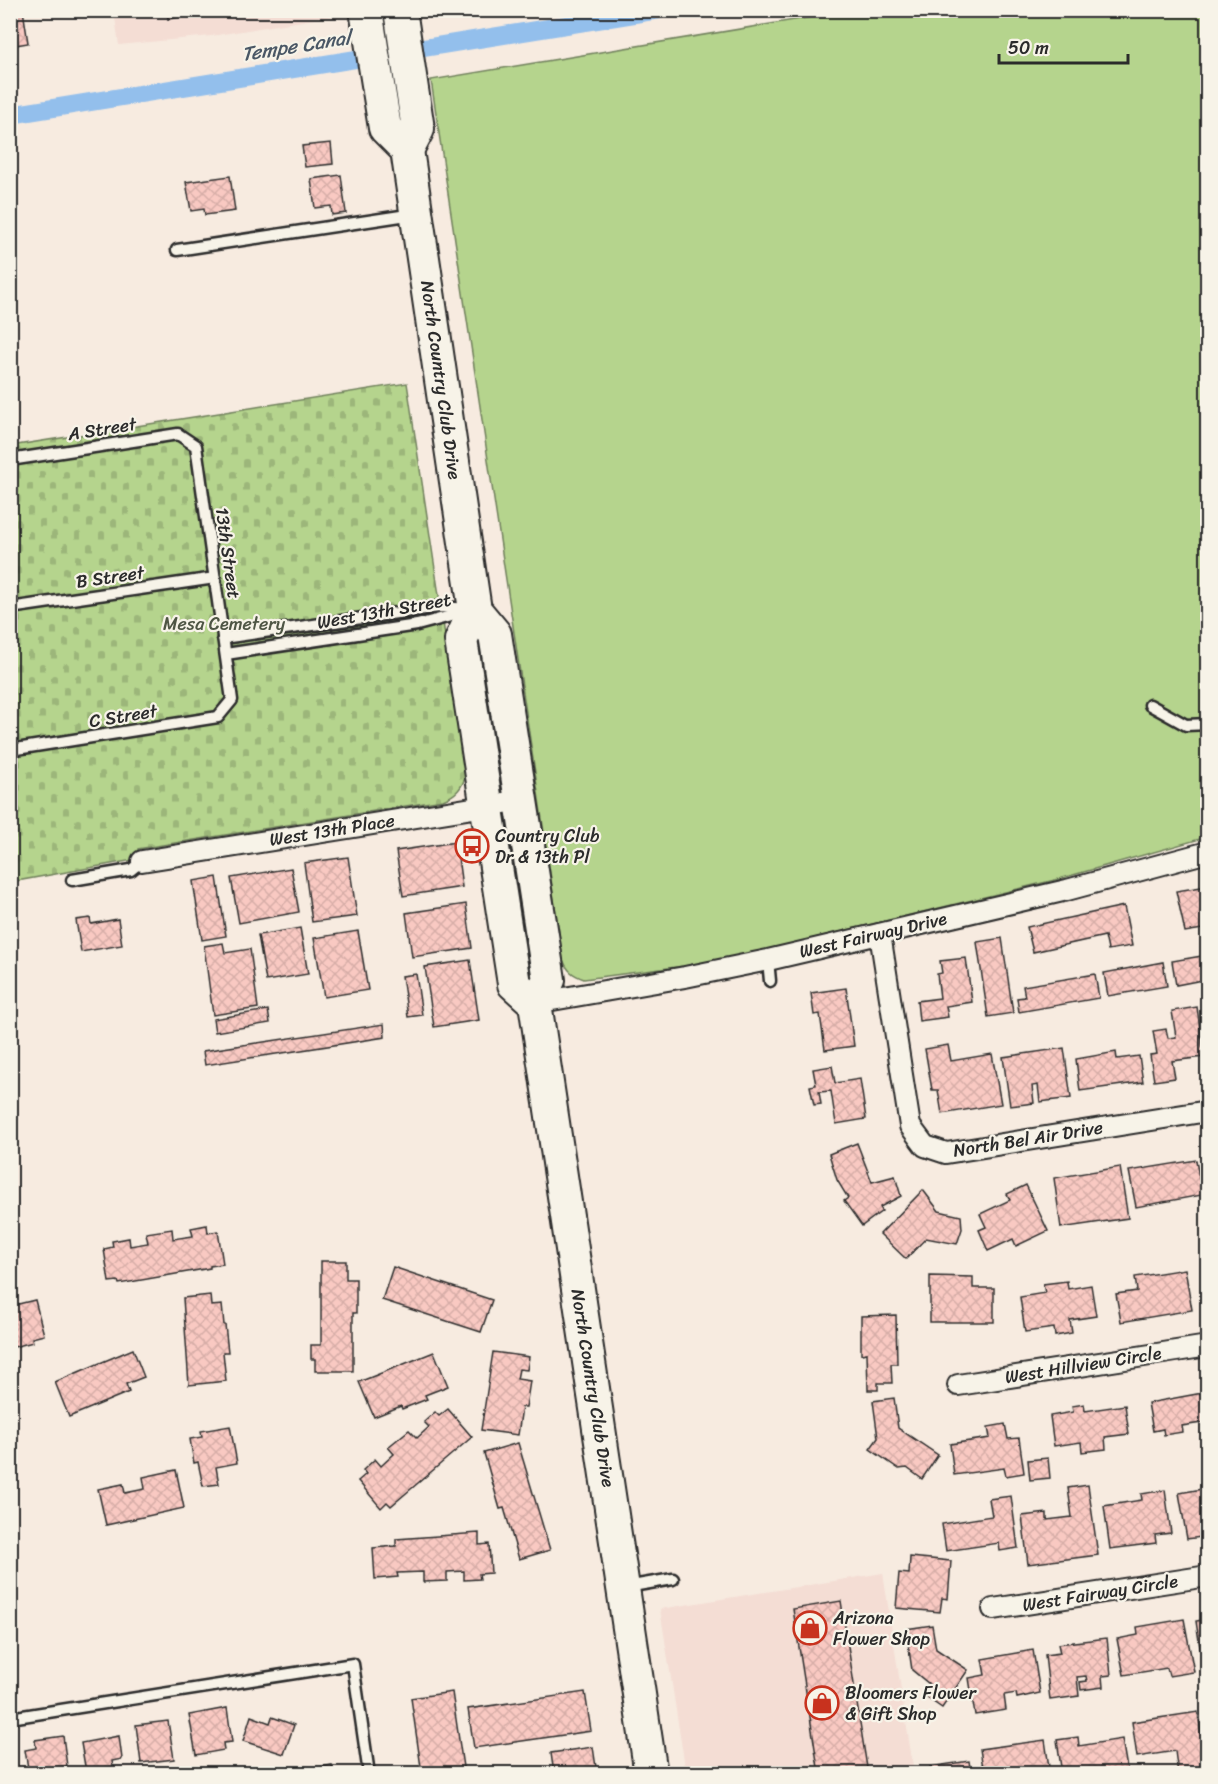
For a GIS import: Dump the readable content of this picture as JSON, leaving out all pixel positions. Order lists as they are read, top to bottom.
{
  "streets": {
    "main road": ["North Country Club Drive"],
    "street": [
      "West 13th Place",
      "West Fairway Drive",
      "North Bel Air Drive",
      "West Hillview Circle",
      "West Fairway Circle"
    ],
    "lane": [
      "A Street",
      "13th Street",
      "B Street",
      "West 13th Street",
      "C Street"
    ]
  },
  "crossings": [
    ["North Country Club Drive", "West 13th Street"],
    ["North Country Club Drive", "West Fairway Drive"],
    ["A Street", "13th Street"],
    ["13th Street", "B Street"],
    ["13th Street", "West 13th Street"],
    ["13th Street", "C Street"],
    ["West Fairway Drive", "North Bel Air Drive"]
  ],
  "water": ["Tempe Canal"],
  "parks": ["Mesa Cemetery"],
  "places": {
    "bus stop": ["Country Club Dr & 13th Pl"],
    "shop": ["Arizona Flower Shop", "Bloomers Flower & Gift Shop"]
  },
  "scale_bar": "50 m"
}
